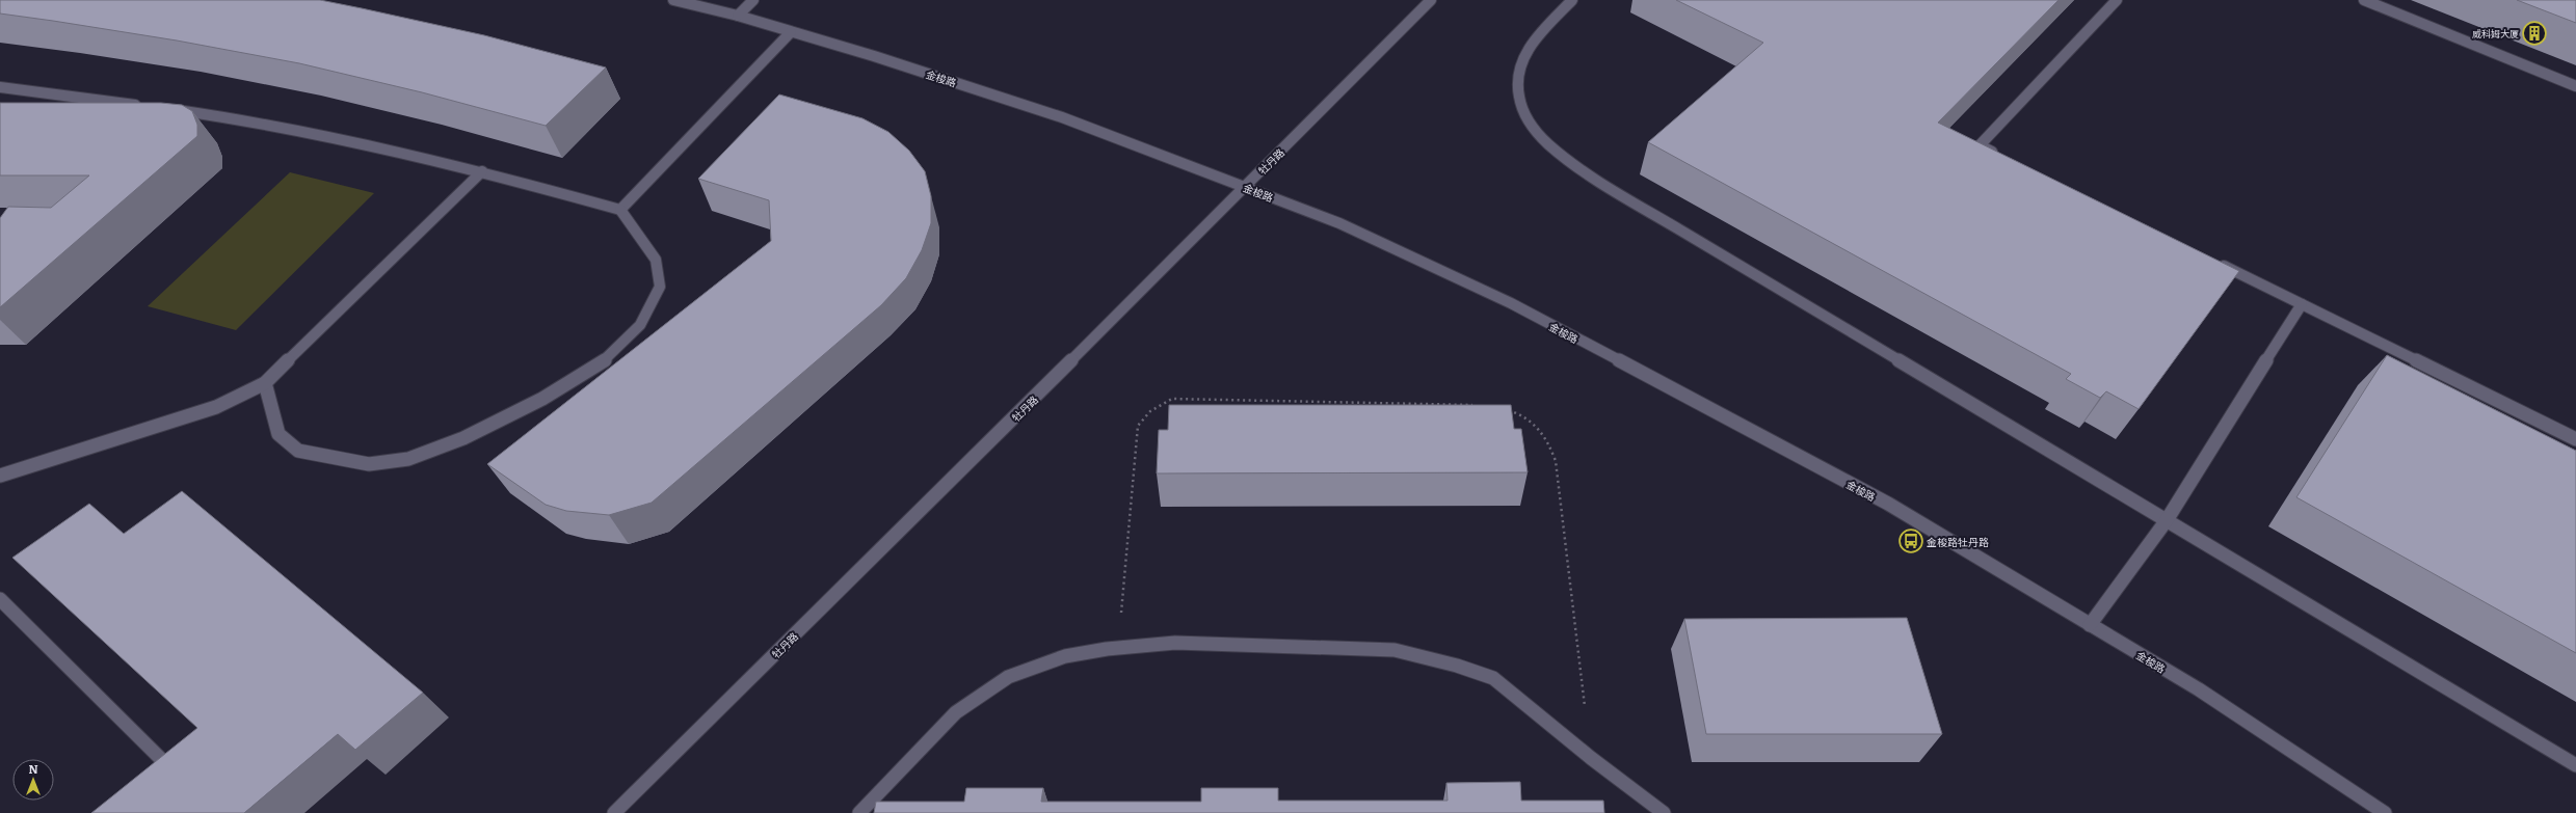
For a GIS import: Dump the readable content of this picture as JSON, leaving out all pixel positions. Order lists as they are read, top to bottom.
{
  "streets": {
    "street": ["金梭路", "牡丹路"]
  },
  "crossings": [
    ["金梭路", "牡丹路"]
  ],
  "places": {
    "building": ["威科姆大厦"],
    "bus stop": ["金梭路牡丹路"]
  },
  "north": "top"
}
